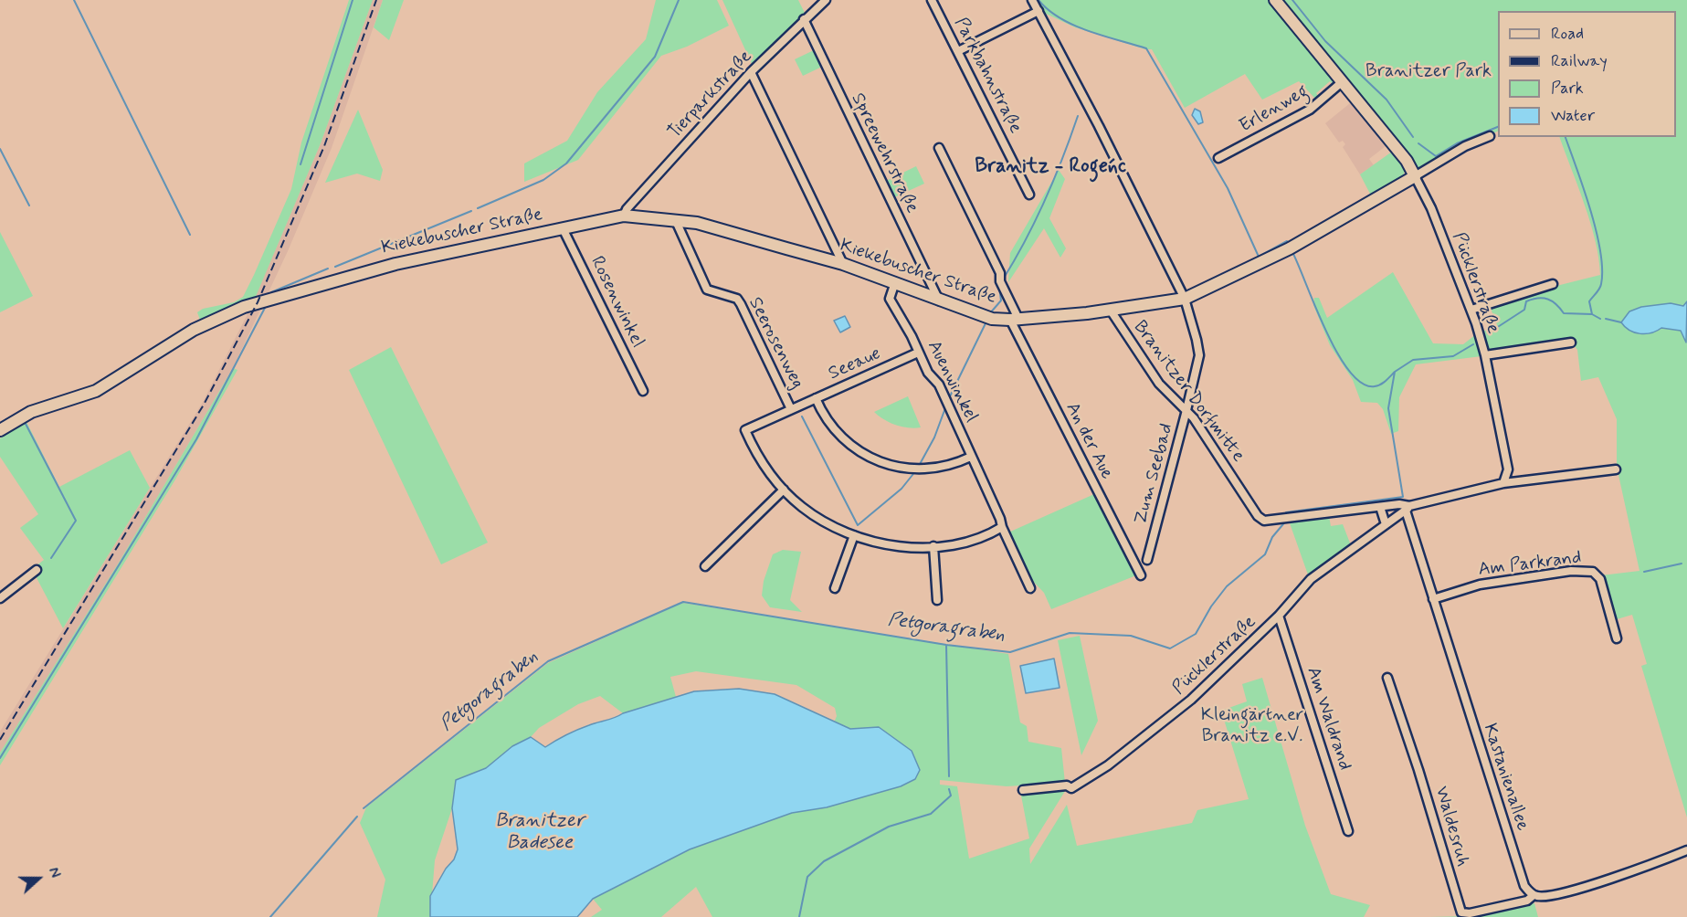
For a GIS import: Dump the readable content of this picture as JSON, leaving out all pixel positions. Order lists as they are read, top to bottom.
{
  "streets": {
    "street": [
      "Parkbahnstraße",
      "Tierparkstraße",
      "Erlenweg",
      "Spreewehrstraße",
      "Kiekebuscher Straße",
      "Pücklerstraße",
      "Rosenwinkel",
      "Seerosenweg",
      "Seeaue",
      "Auenwinkel",
      "Branitzer Dorfmitte",
      "An der Aue",
      "Zum Seebad",
      "Am Parkrand",
      "Am Waldrand",
      "Kastanienallee",
      "Waldesruh"
    ]
  },
  "crossings": [
    ["Tierparkstraße", "Spreewehrstraße"],
    ["Tierparkstraße", "Kiekebuscher Straße"],
    ["Spreewehrstraße", "Kiekebuscher Straße"],
    ["Kiekebuscher Straße", "Pücklerstraße"],
    ["Kiekebuscher Straße", "Rosenwinkel"],
    ["Kiekebuscher Straße", "Seerosenweg"],
    ["Kiekebuscher Straße", "Auenwinkel"],
    ["Kiekebuscher Straße", "Branitzer Dorfmitte"],
    ["Kiekebuscher Straße", "An der Aue"],
    ["Kiekebuscher Straße", "Zum Seebad"],
    ["Pücklerstraße", "Branitzer Dorfmitte"],
    ["Pücklerstraße", "Am Waldrand"],
    ["Pücklerstraße", "Kastanienallee"],
    ["Seerosenweg", "Seeaue"],
    ["Seeaue", "Auenwinkel"],
    ["Branitzer Dorfmitte", "Zum Seebad"],
    ["Branitzer Dorfmitte", "Kastanienallee"],
    ["Am Parkrand", "Kastanienallee"],
    ["Kastanienallee", "Waldesruh"]
  ],
  "districts": ["Branitz - Rogeńc"],
  "water": ["Petgoragraben", "Branitzer Badesee"],
  "parks": ["Branitzer Park", "Kleingärtner Branitz e.V."],
  "legend": [
    "Road",
    "Railway",
    "Park",
    "Water"
  ],
  "north": "right"
}
